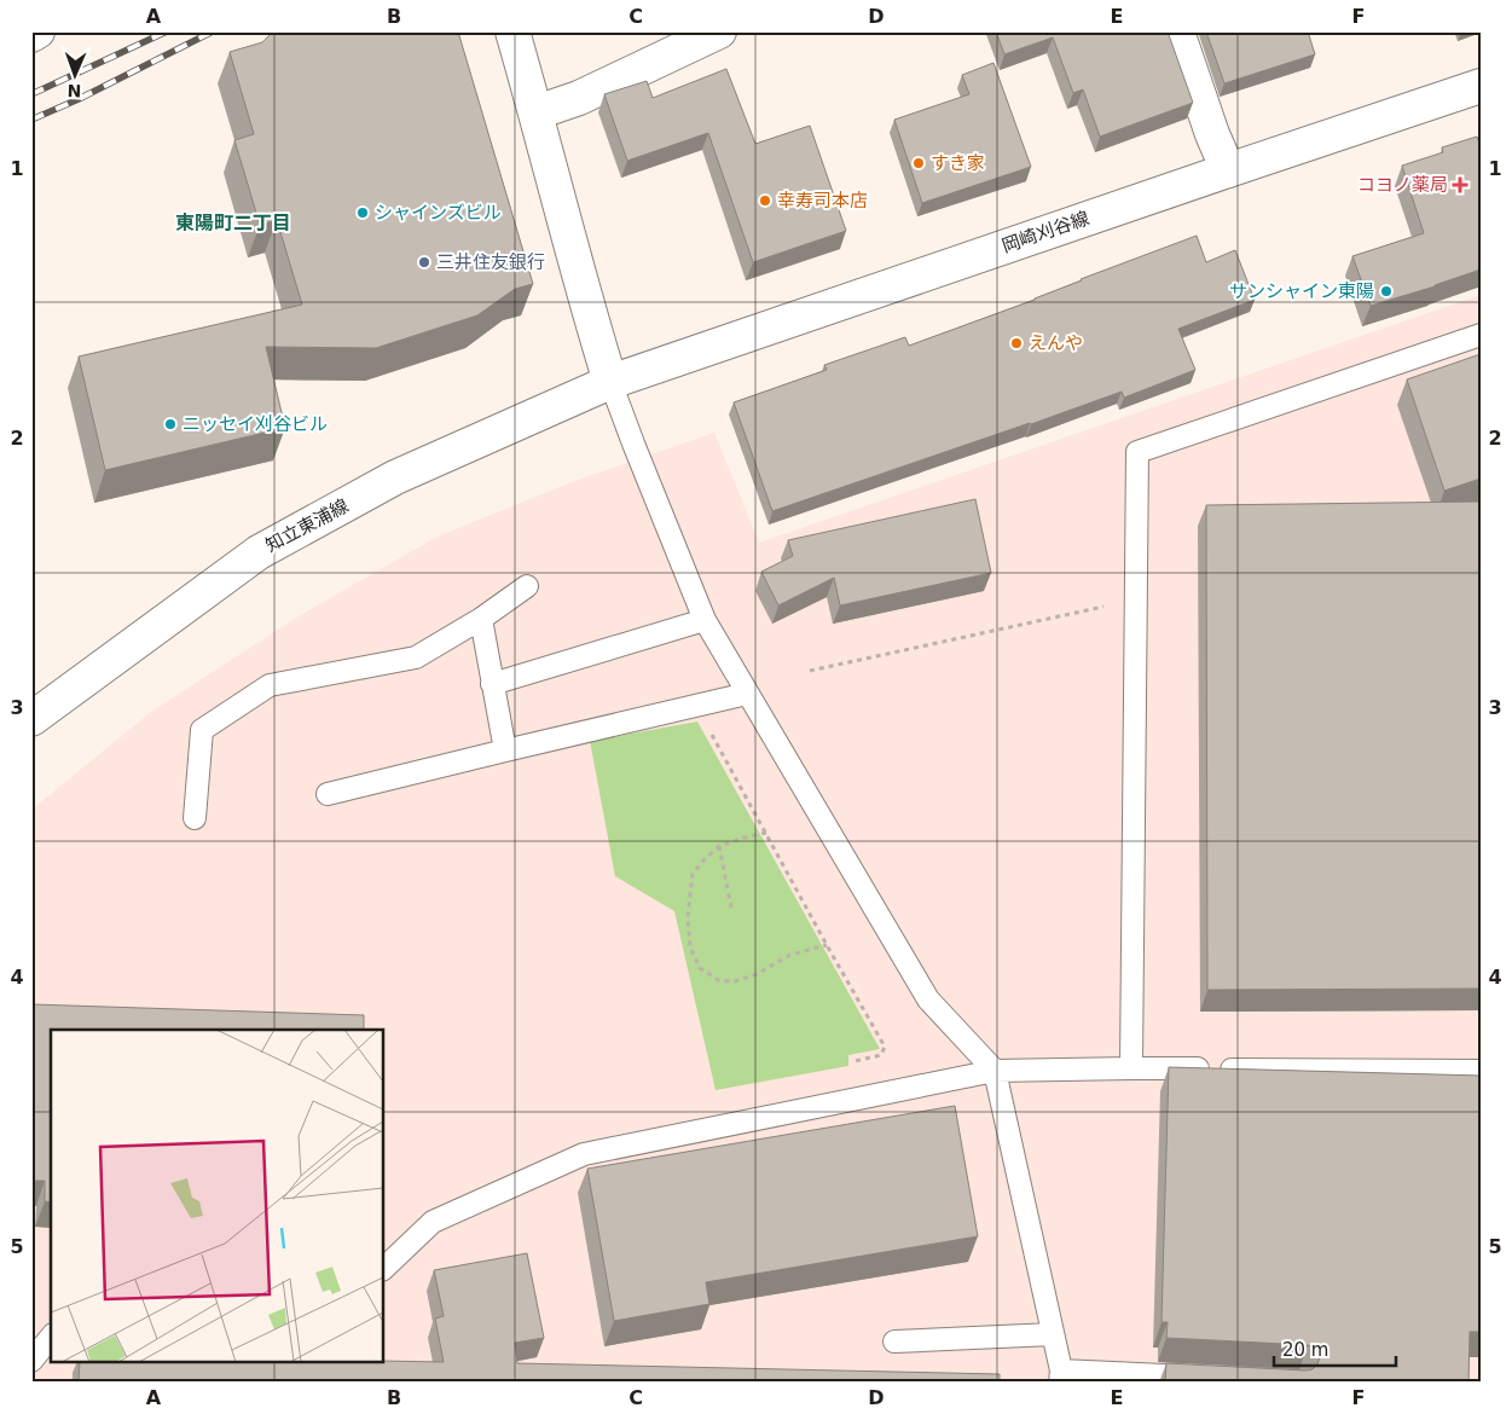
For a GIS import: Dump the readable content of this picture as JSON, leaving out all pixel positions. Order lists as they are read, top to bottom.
{
  "streets": {
    "main road": ["岡崎刈谷線", "知立東浦線"]
  },
  "crossings": [
    ["岡崎刈谷線", "知立東浦線"]
  ],
  "districts": ["東陽町二丁目"],
  "places": {
    "other": [
      "すき家",
      "幸寿司本店",
      "シャインズビル",
      "三井住友銀行",
      "サンシャイン東陽",
      "えんや",
      "ニッセイ刈谷ビル"
    ],
    "health": ["コヨノ薬局"]
  },
  "scale_bar": "20 m",
  "north": "bottom",
  "grid": {
    "columns": [
      "A",
      "B",
      "C",
      "D",
      "E",
      "F"
    ],
    "rows": [
      "1",
      "2",
      "3",
      "4",
      "5"
    ]
  }
}
